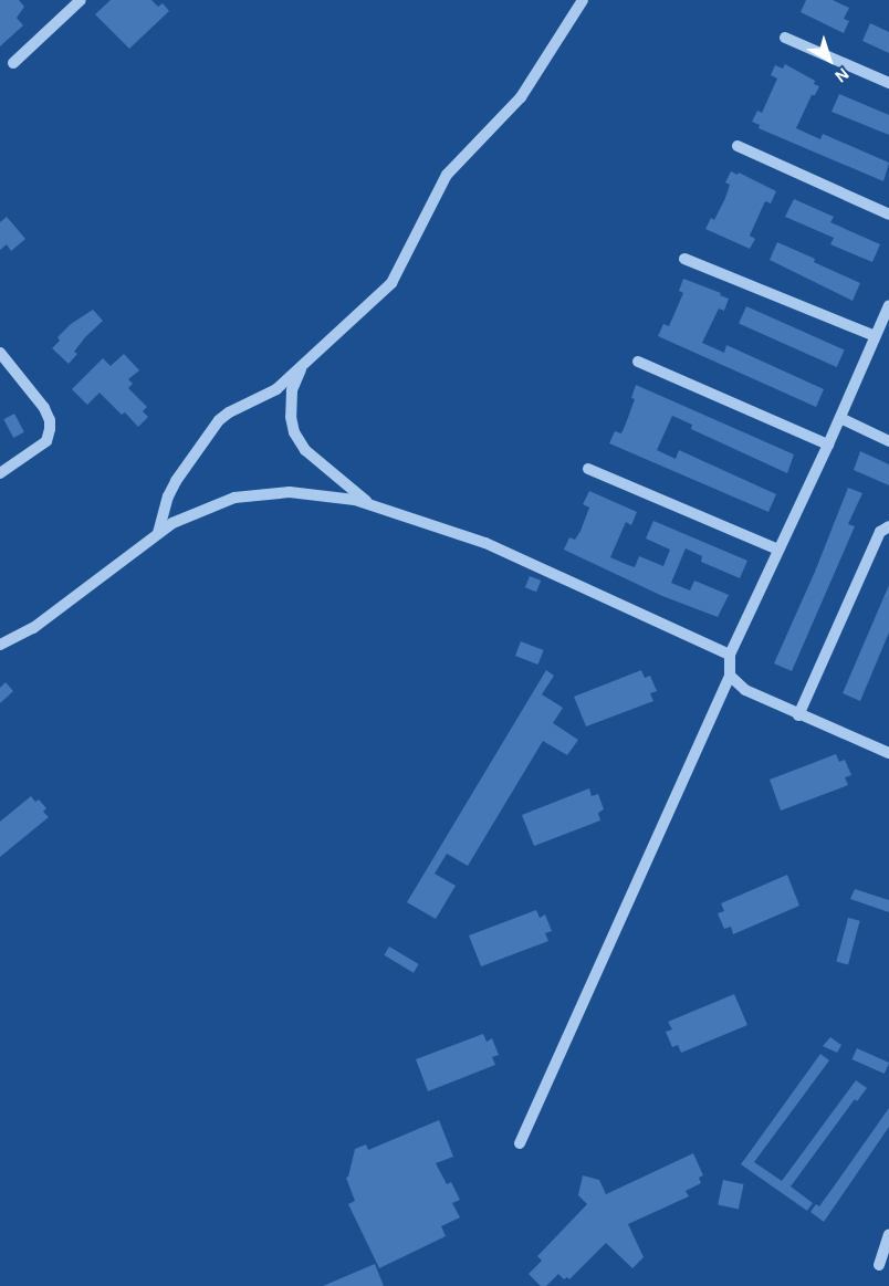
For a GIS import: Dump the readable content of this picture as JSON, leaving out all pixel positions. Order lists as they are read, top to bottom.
{
  "north": "bottom right"
}
